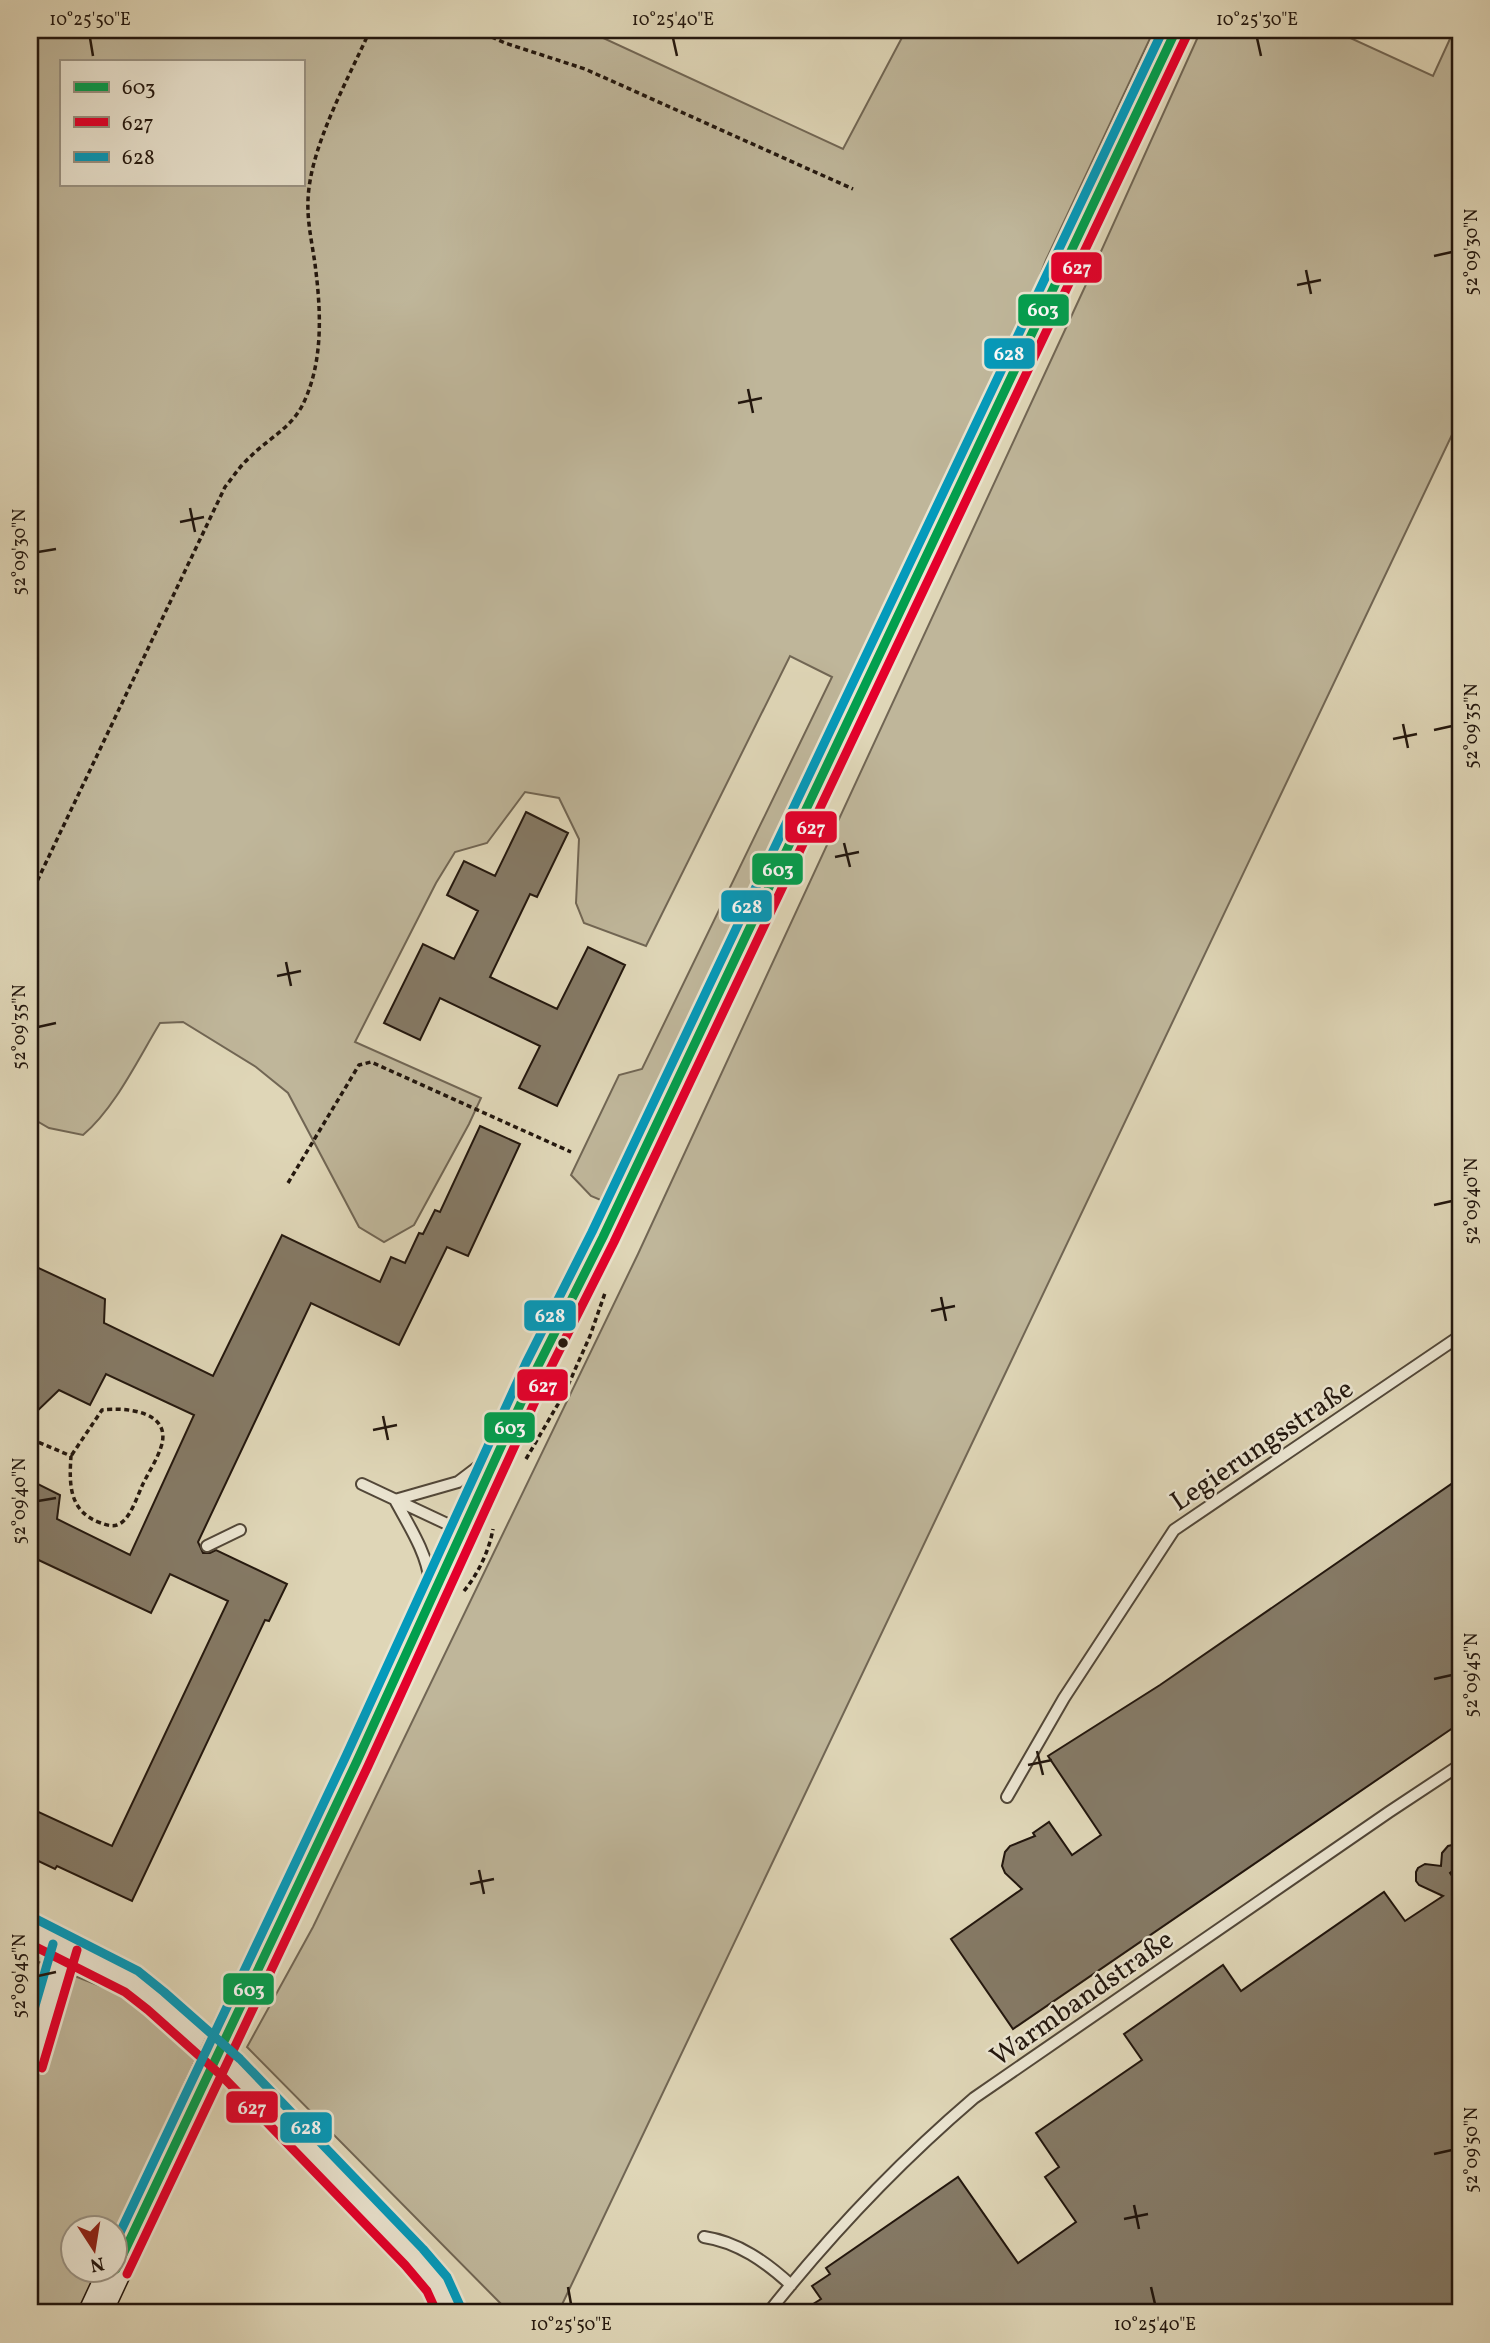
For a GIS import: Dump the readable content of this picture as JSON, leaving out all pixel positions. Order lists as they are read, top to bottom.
{
  "streets": {
    "lane": ["Legierungsstraße", "Warmbandstraße"]
  },
  "lines": ["transit line 603", "transit line 628", "transit line 627"],
  "legend": ["603", "627", "628"],
  "north": "bottom",
  "coordinates": [
    "10°25'50\"E",
    "10°25'40\"E",
    "10°25'30\"E",
    "52°09'30\"N",
    "52°09'35\"N",
    "52°09'40\"N",
    "52°09'45\"N",
    "52°09'50\"N"
  ]
}
